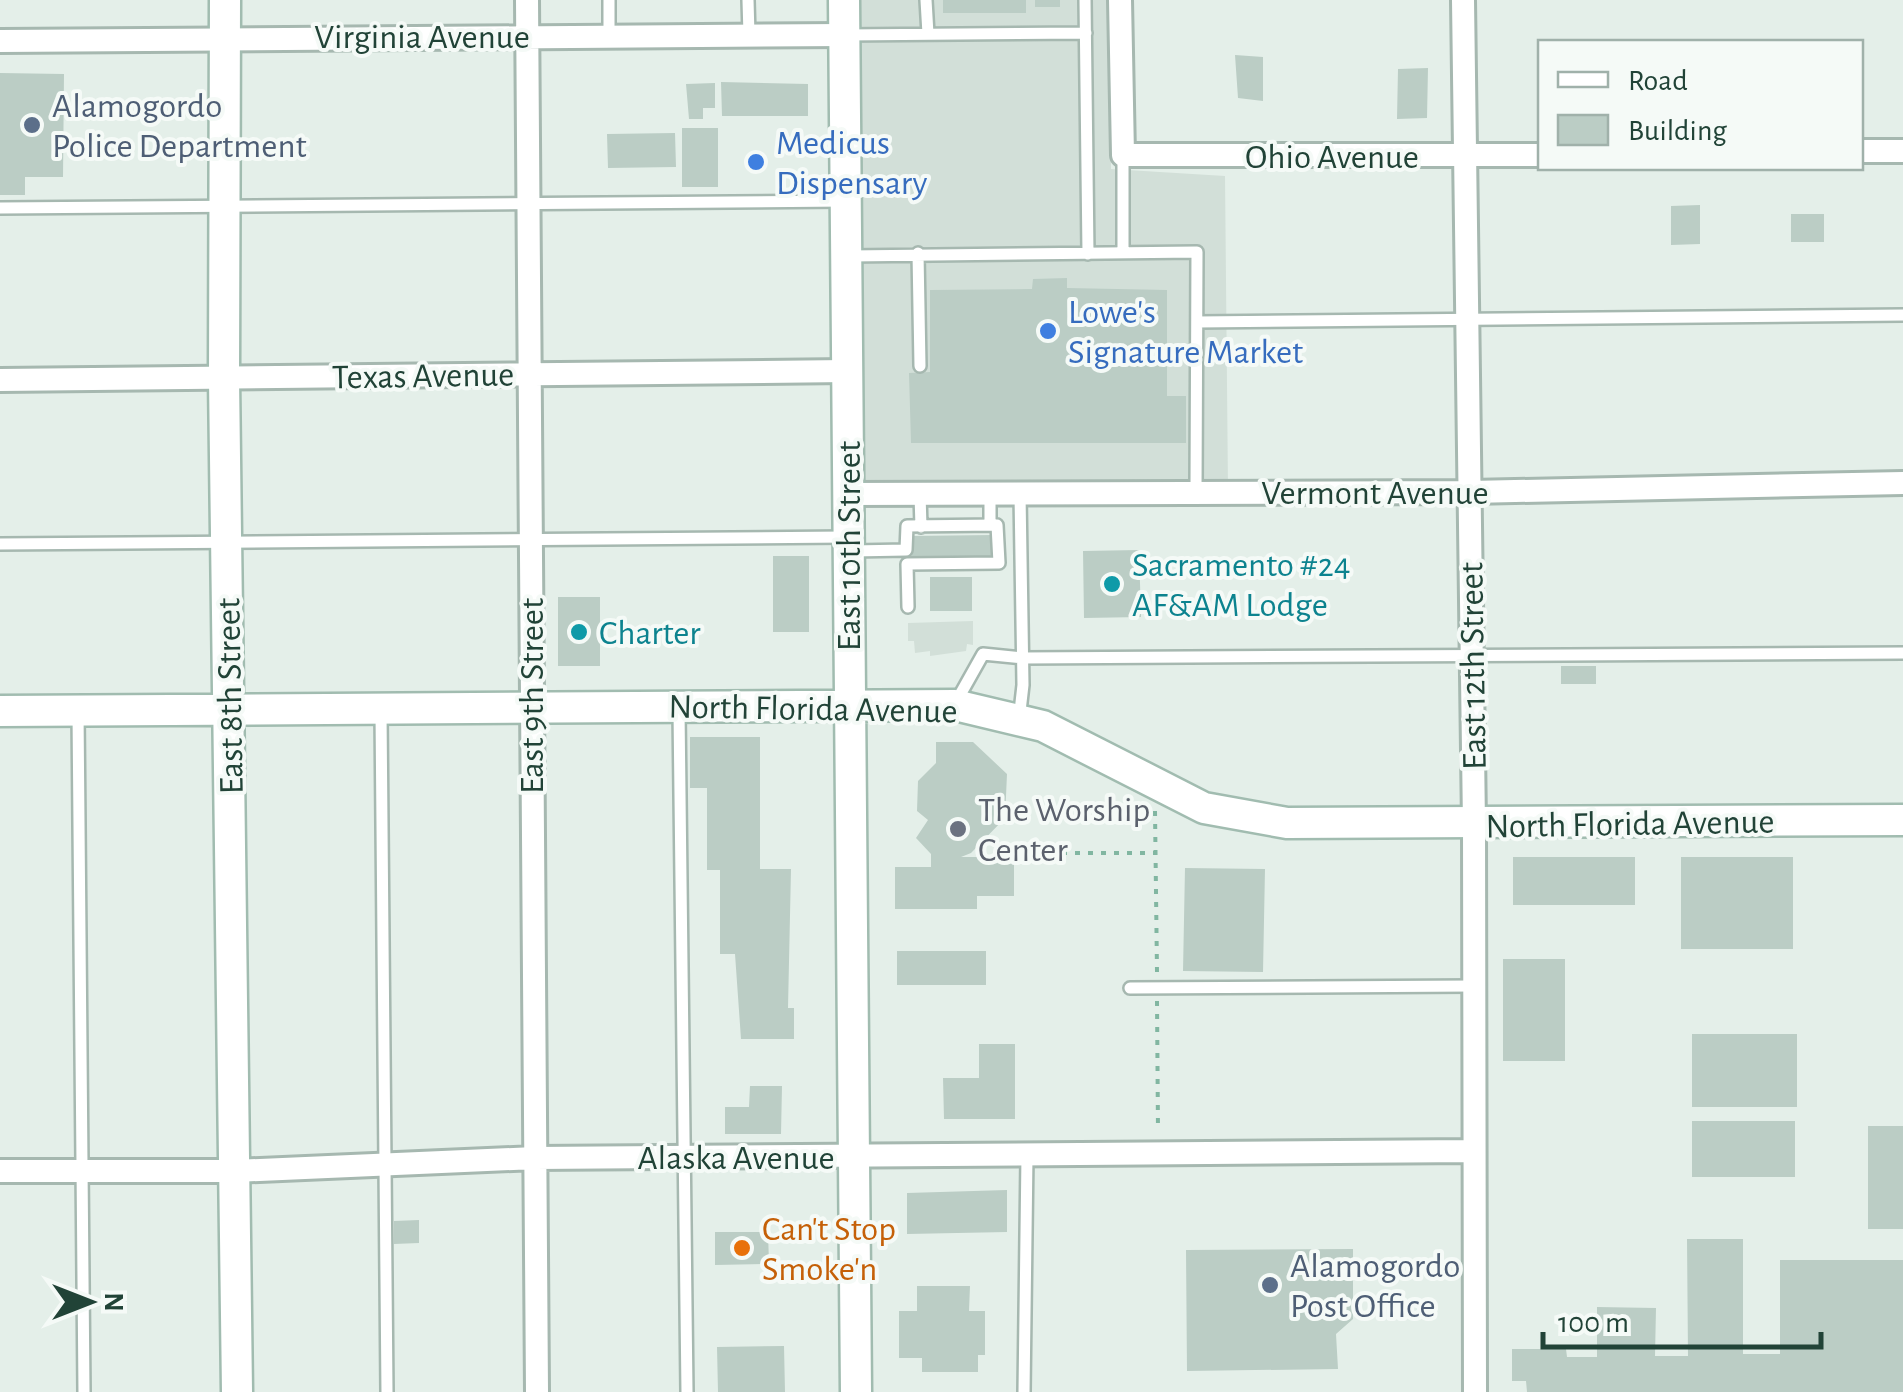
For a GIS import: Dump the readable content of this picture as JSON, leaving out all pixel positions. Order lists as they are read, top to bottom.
{
  "streets": {
    "main road": ["East 10th Street", "East 8th Street", "North Florida Avenue"],
    "street": [
      "Virginia Avenue",
      "Ohio Avenue",
      "Texas Avenue",
      "Vermont Avenue",
      "East 12th Street",
      "East 9th Street",
      "Alaska Avenue"
    ]
  },
  "crossings": [
    ["Virginia Avenue", "East 10th Street"],
    ["Virginia Avenue", "East 8th Street"],
    ["Virginia Avenue", "East 9th Street"],
    ["Ohio Avenue", "East 12th Street"],
    ["Texas Avenue", "East 10th Street"],
    ["Texas Avenue", "East 8th Street"],
    ["Texas Avenue", "East 9th Street"],
    ["Vermont Avenue", "East 10th Street"],
    ["Vermont Avenue", "East 12th Street"],
    ["East 10th Street", "North Florida Avenue"],
    ["East 10th Street", "Alaska Avenue"],
    ["East 12th Street", "North Florida Avenue"],
    ["East 12th Street", "Alaska Avenue"],
    ["East 8th Street", "North Florida Avenue"],
    ["East 8th Street", "Alaska Avenue"],
    ["East 9th Street", "North Florida Avenue"],
    ["East 9th Street", "Alaska Avenue"]
  ],
  "places": [
    "Alamogordo Police Department",
    "Medicus Dispensary",
    "Lowe's Signature Market",
    "Sacramento #24 AF&AM Lodge",
    "Charter",
    "The Worship Center",
    "Can't Stop Smoke'n",
    "Alamogordo Post Office"
  ],
  "legend": ["Road", "Building"],
  "scale_bar": "100 m",
  "north": "right"
}
